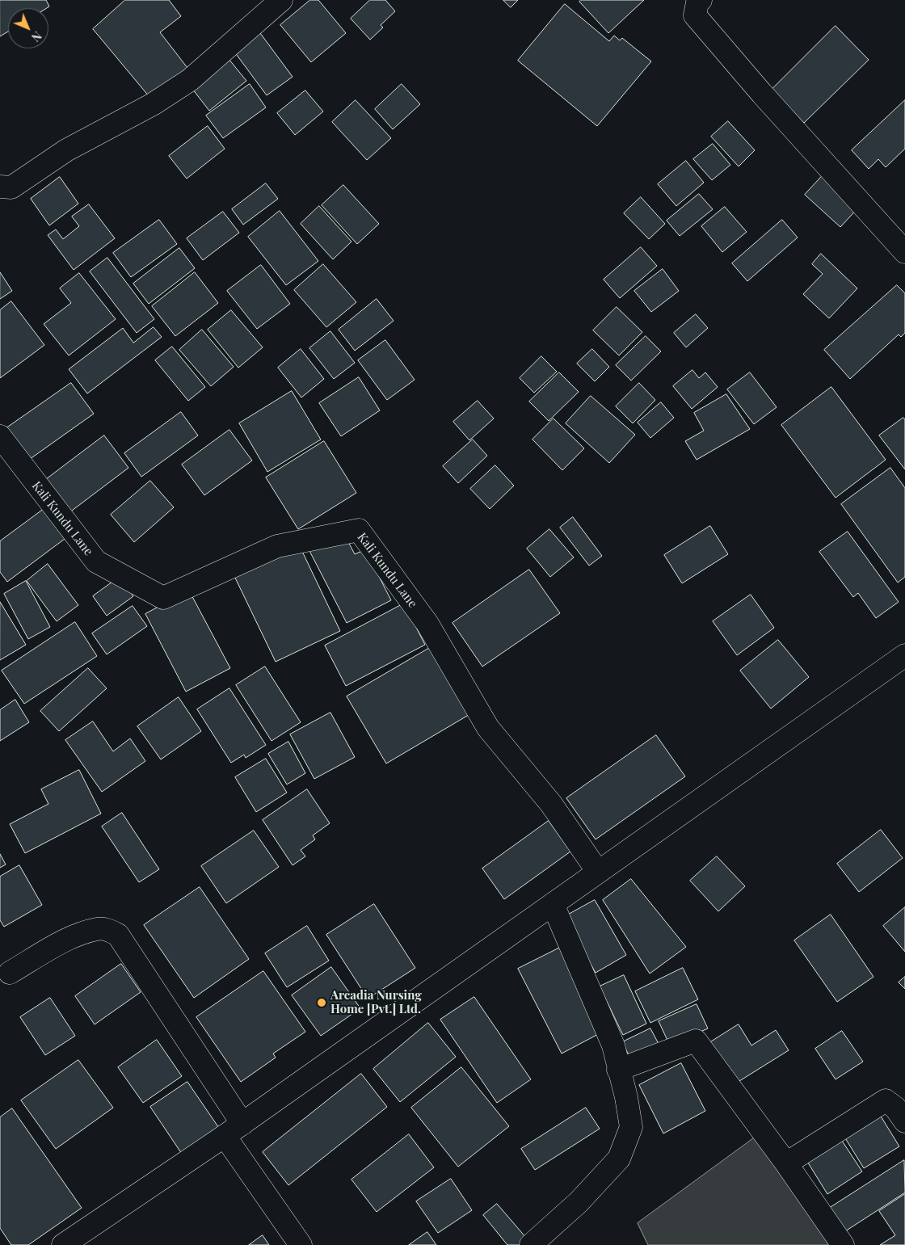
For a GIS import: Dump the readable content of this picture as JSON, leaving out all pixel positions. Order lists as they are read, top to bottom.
{
  "streets": {
    "street": ["Kali Kundu Lane"]
  },
  "places": ["Arcadia Nursing Home [Pvt.] Ltd."],
  "north": "bottom right"
}
